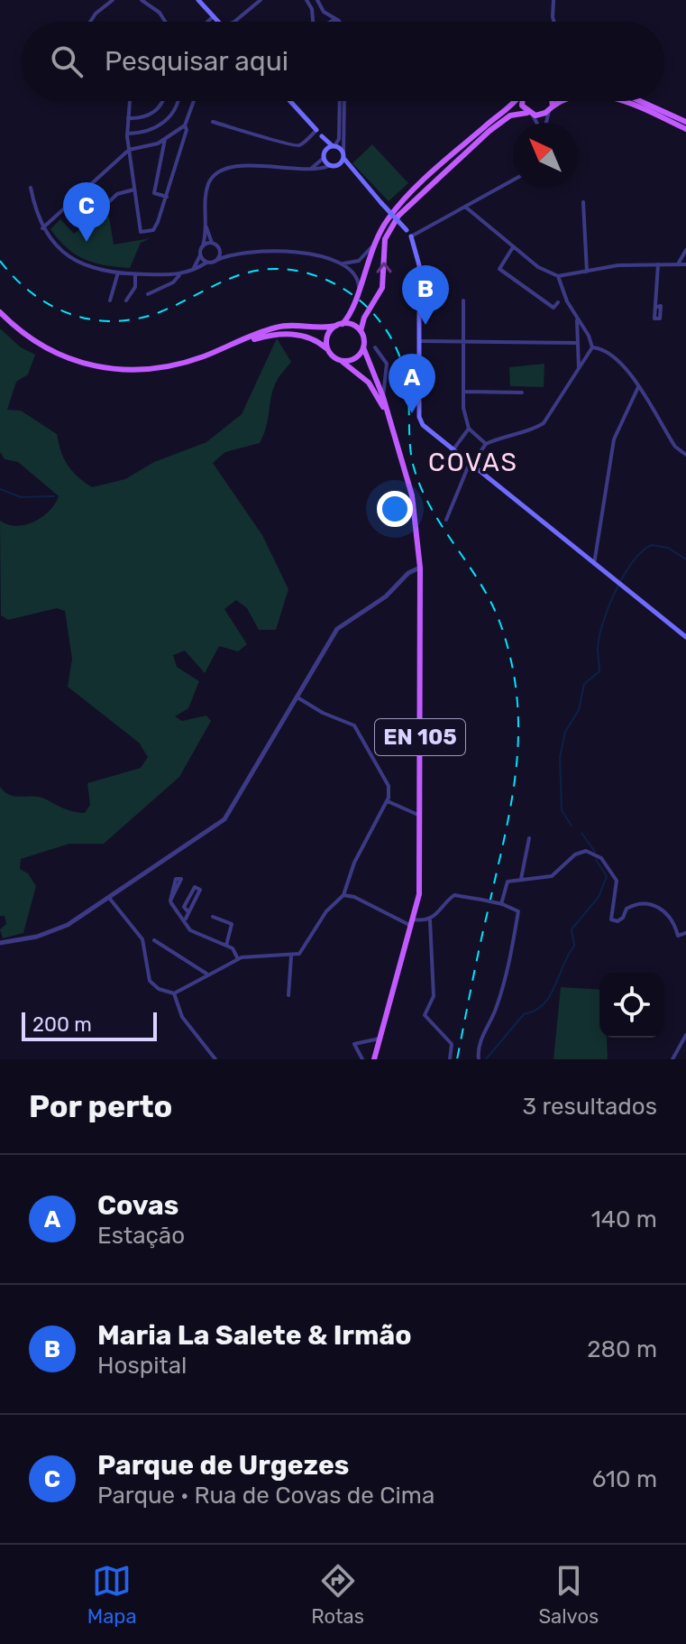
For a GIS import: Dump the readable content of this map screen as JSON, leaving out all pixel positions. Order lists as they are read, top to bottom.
{
  "streets": {
    "main road": ["EN 105"]
  },
  "districts": ["COVAS"],
  "scale_bar": "200 m",
  "north": "top left",
  "page": {
    "search": "Pesquisar aqui",
    "pins": ["C", "B", "A"],
    "scale": "200 m",
    "heading": ["Por perto", "3 resultados"],
    "list": [
      {
        "mark": "A",
        "name": "Covas",
        "note": "Estação",
        "value": "140 m"
      },
      {
        "mark": "B",
        "name": "Maria La Salete & Irmão",
        "note": "Hospital",
        "value": "280 m"
      },
      {
        "mark": "C",
        "name": "Parque de Urgezes",
        "note": "Parque · Rua de Covas de Cima",
        "value": "610 m"
      }
    ],
    "nav": ["Mapa", "Rotas", "Salvos"]
  }
}
